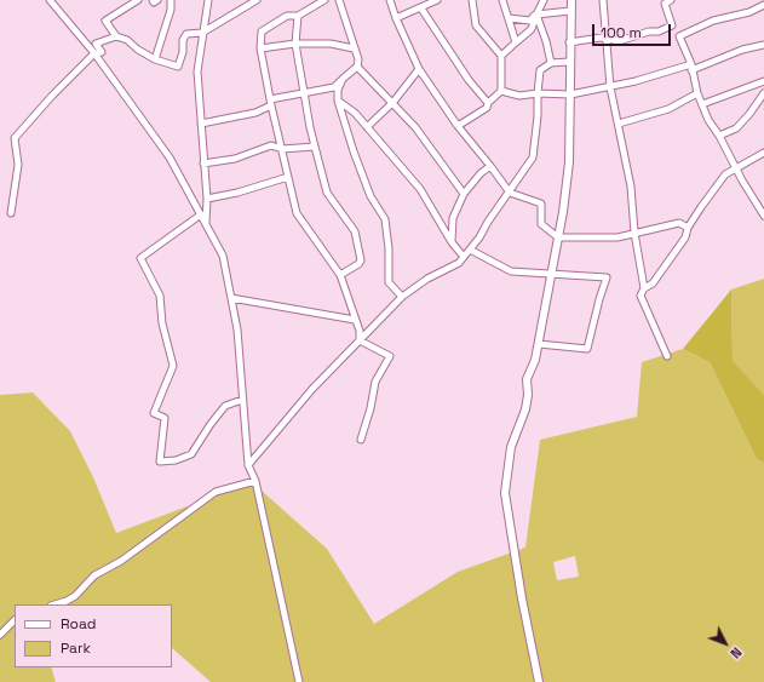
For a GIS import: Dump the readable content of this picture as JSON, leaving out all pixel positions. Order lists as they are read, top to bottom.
{
  "legend": ["Road", "Park"],
  "scale_bar": "100 m",
  "north": "bottom right"
}
